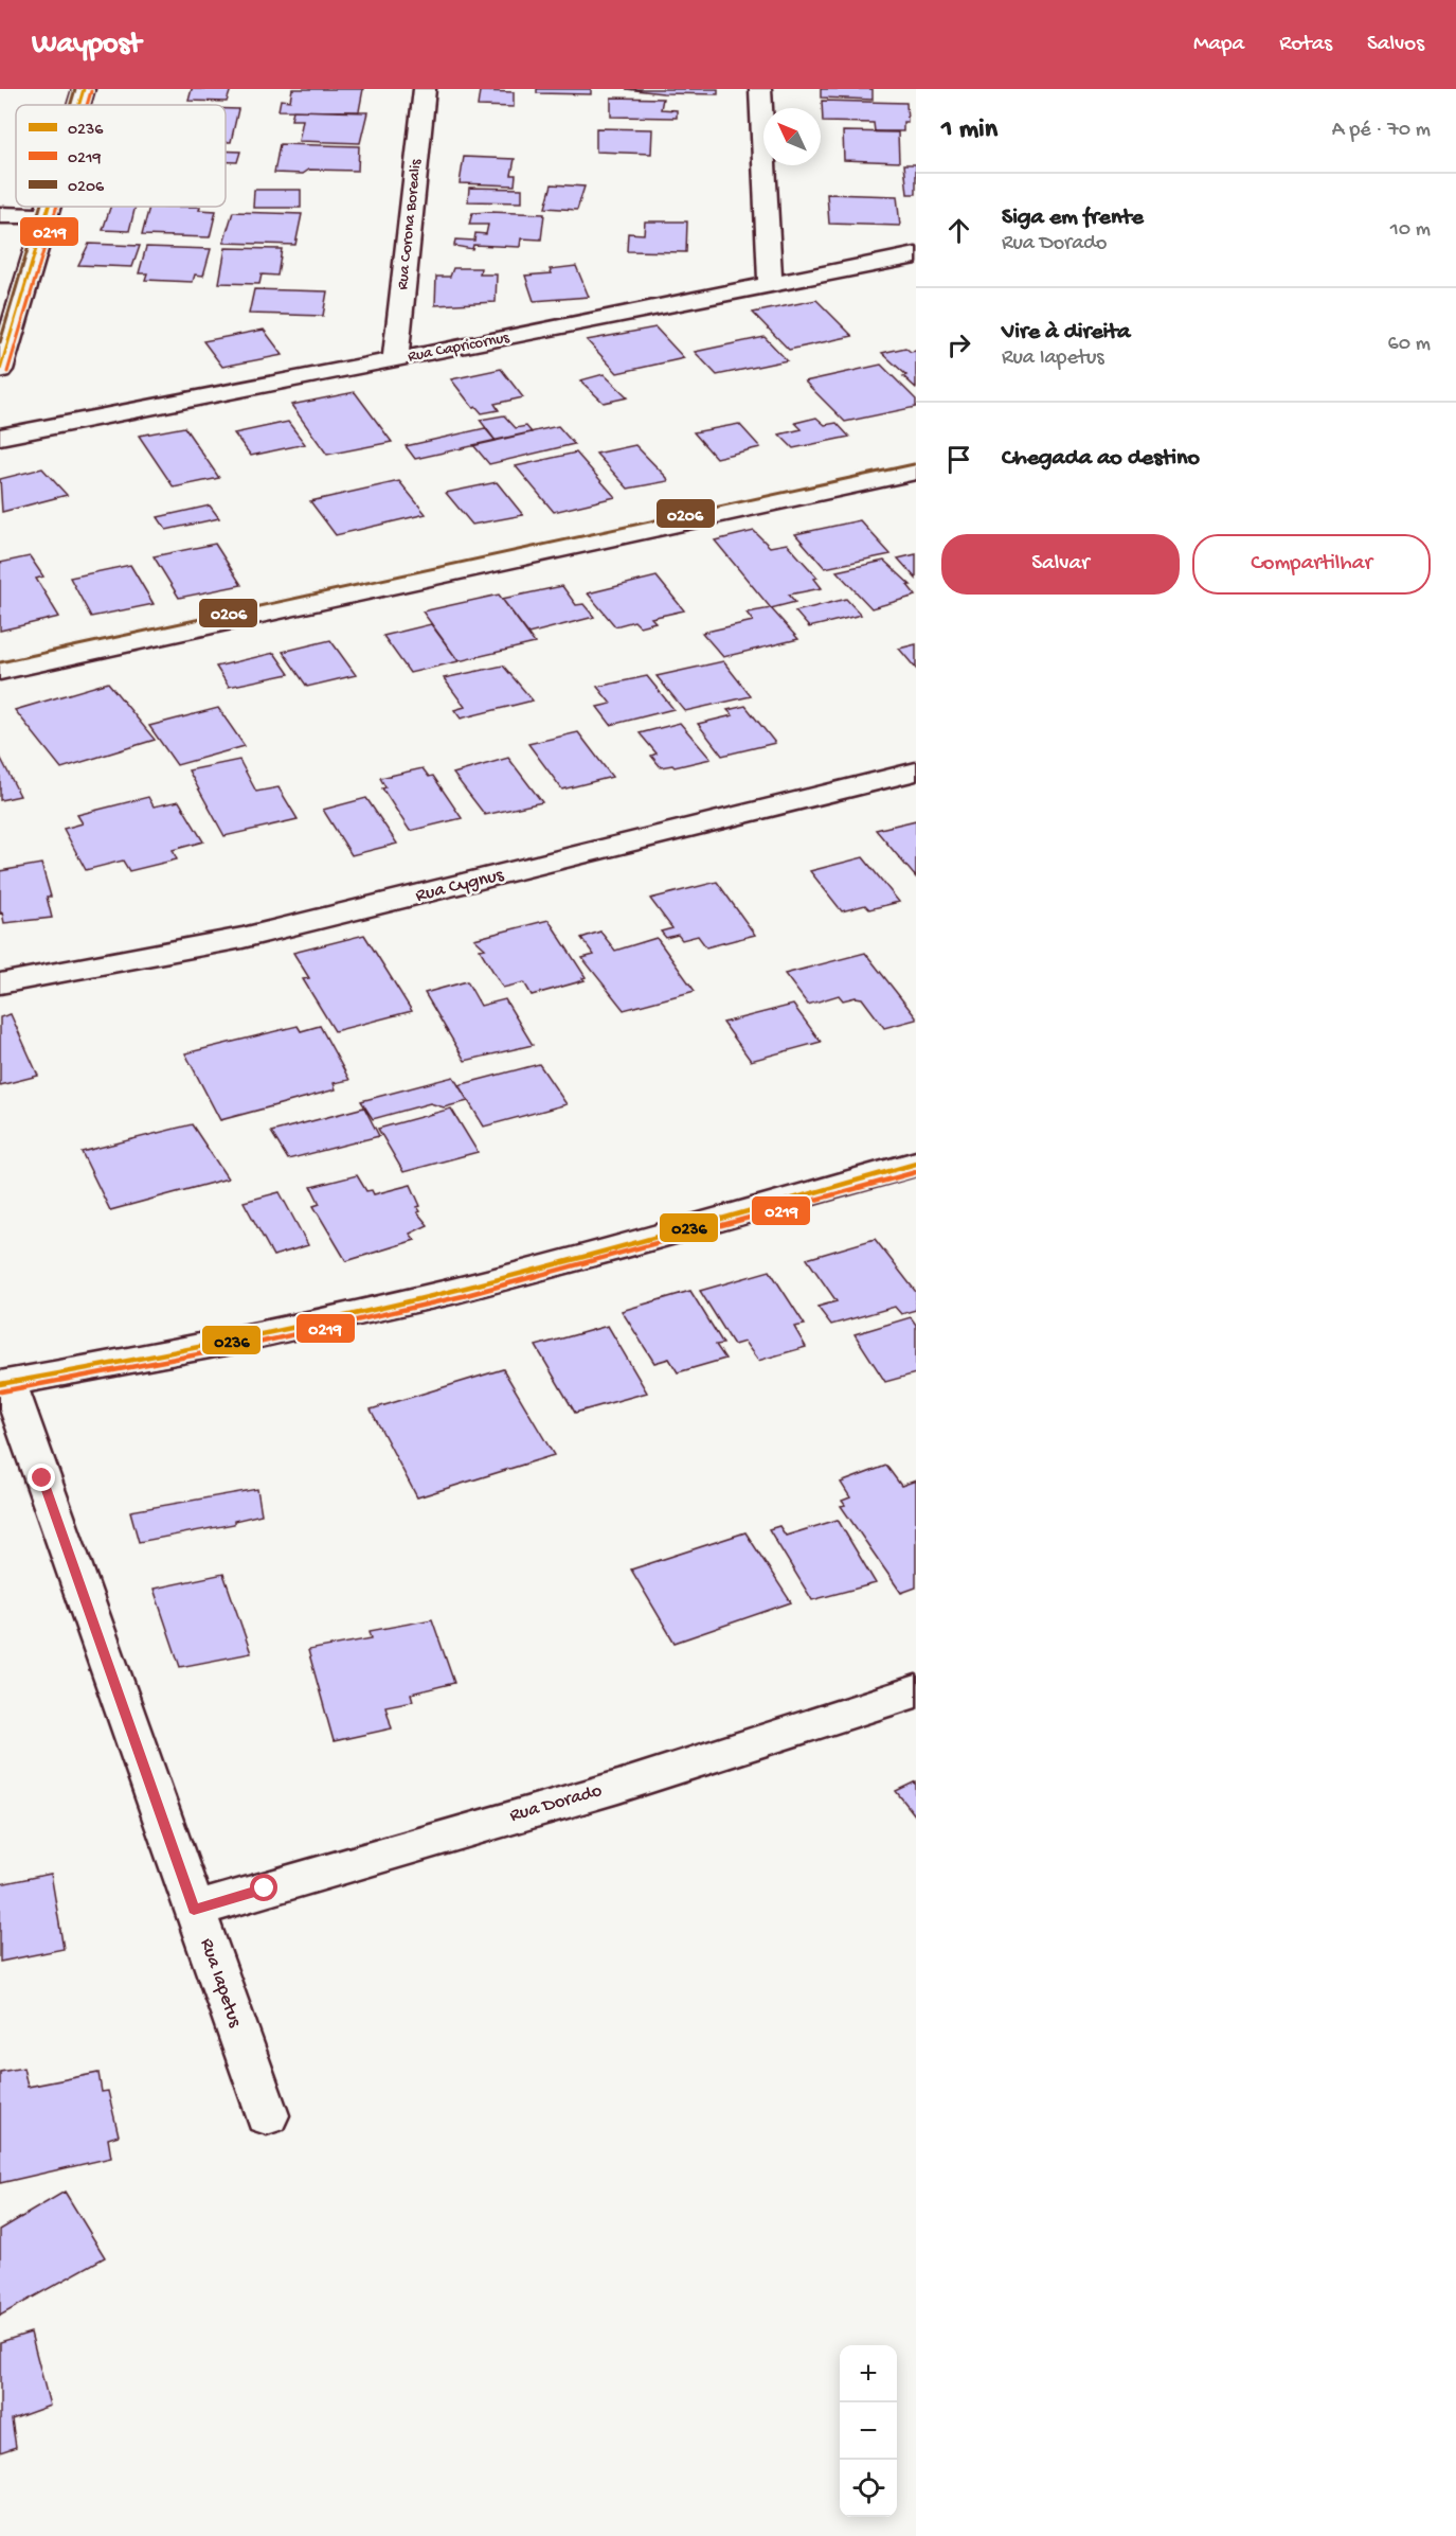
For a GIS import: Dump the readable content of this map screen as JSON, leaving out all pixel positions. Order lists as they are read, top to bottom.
{
  "streets": {
    "street": [
      "Rua Corona Borealis",
      "Rua Capricornus",
      "Rua Cygnus",
      "Rua Dorado",
      "Rua Iapetus"
    ]
  },
  "crossings": [
    ["Rua Corona Borealis", "Rua Capricornus"],
    ["Rua Dorado", "Rua Iapetus"]
  ],
  "lines": ["transit line 0236", "transit line 0206", "transit line 0219"],
  "legend": ["0236", "0219", "0206"],
  "north": "top left",
  "page": {
    "header": "Waypost",
    "nav": ["Mapa", "Rotas", "Salvos"],
    "heading": ["1 min", "A pé · 70 m"],
    "list": [
      ["Siga em frente", "Rua Dorado", "10 m"],
      ["Vire à direita", "Rua Iapetus", "60 m"],
      "Chegada ao destino"
    ],
    "buttons": ["Salvar", "Compartilhar"],
    "map_buttons": ["+", "−"]
  }
}
